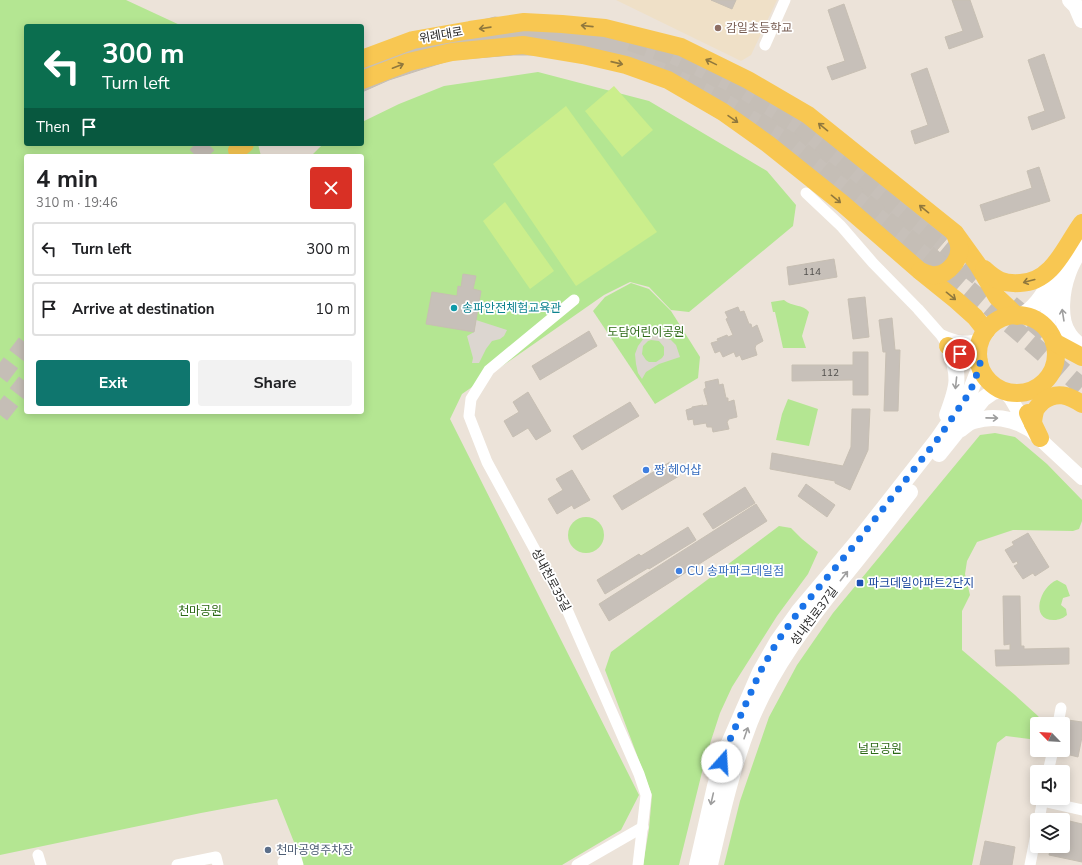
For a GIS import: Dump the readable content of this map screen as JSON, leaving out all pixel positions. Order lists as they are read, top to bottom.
{
  "streets": {
    "main road": ["위례대로", "성내천로37길"],
    "street": ["성내천로35길"]
  },
  "crossings": [
    ["위례대로", "성내천로37길"]
  ],
  "parks": ["도담어린이공원", "천마공원", "널문공원"],
  "places": {
    "other": [
      "감일초등학교",
      "송파안전체험교육관",
      "짱 헤어샵",
      "CU 송파파크데일점",
      "천마공영주차장"
    ],
    "transit": ["파크데일아파트2단지"]
  },
  "house_numbers": ["114", "112"],
  "north": "top left",
  "page": {
    "turn": ["300 m", "Turn left"],
    "then": "Then",
    "heading": ["4 min", "310 m · 19:46"],
    "list": [
      {
        "name": "Turn left",
        "value": "300 m"
      },
      {
        "name": "Arrive at destination",
        "value": "10 m"
      }
    ],
    "buttons": ["Exit", "Share"]
  }
}
